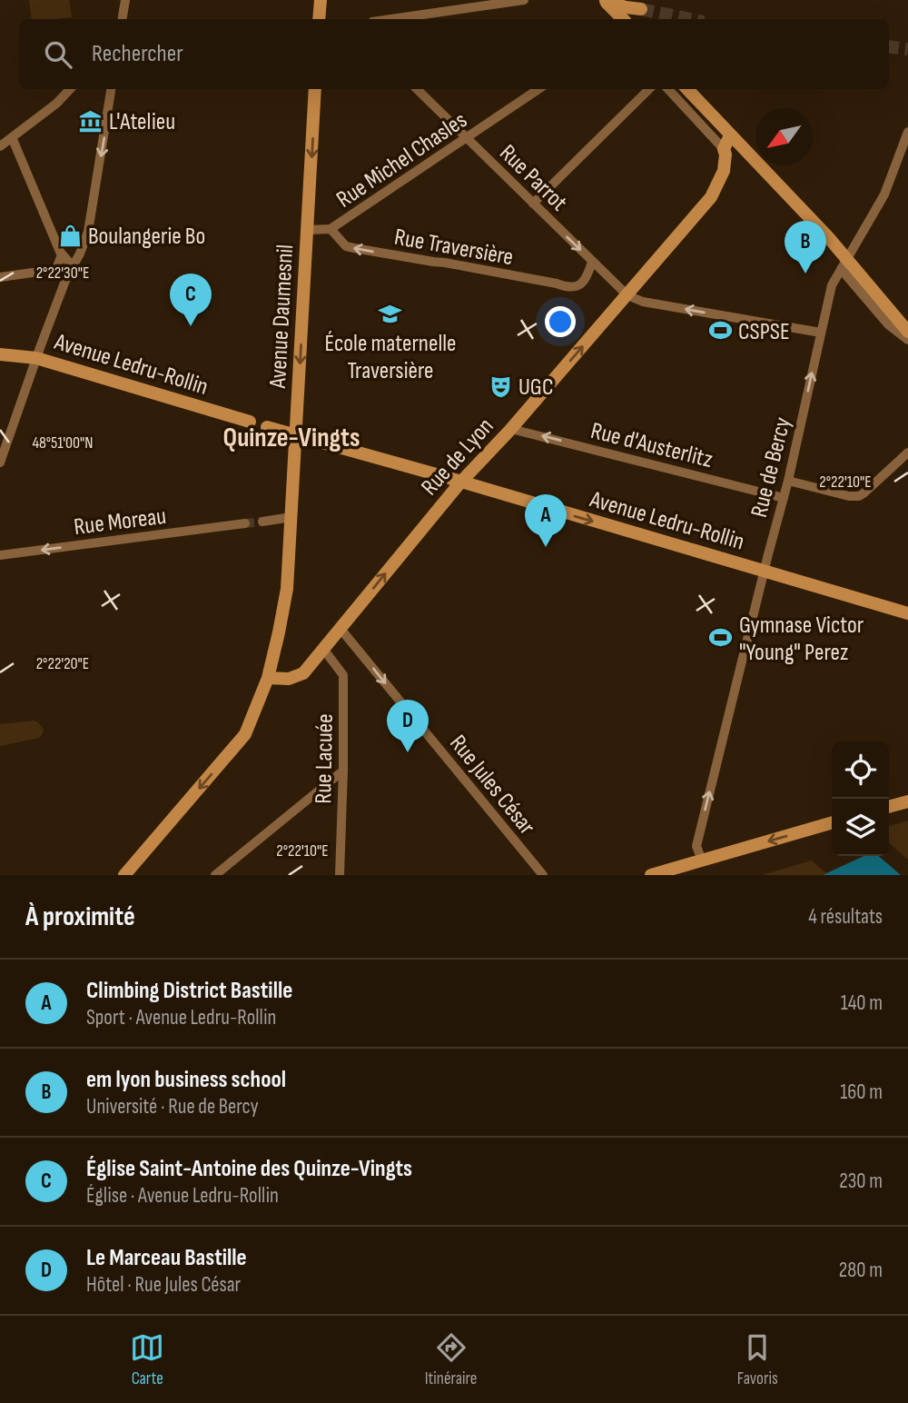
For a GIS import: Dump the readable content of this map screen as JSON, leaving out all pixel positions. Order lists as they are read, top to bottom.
{
  "streets": {
    "main road": ["Avenue Daumesnil", "Avenue Ledru-Rollin", "Rue de Lyon"],
    "street": [
      "Rue Michel Chasles",
      "Rue Parrot",
      "Rue Traversière",
      "Rue d'Austerlitz",
      "Rue de Bercy",
      "Rue Moreau",
      "Rue Lacuée",
      "Rue Jules César"
    ]
  },
  "crossings": [
    ["Rue Michel Chasles", "Rue Parrot"],
    ["Rue Michel Chasles", "Rue Traversière"],
    ["Rue Michel Chasles", "Avenue Daumesnil"],
    ["Rue Parrot", "Rue Traversière"],
    ["Rue Parrot", "Rue de Lyon"],
    ["Avenue Daumesnil", "Avenue Ledru-Rollin"],
    ["Avenue Daumesnil", "Rue de Lyon"],
    ["Avenue Ledru-Rollin", "Rue de Lyon"],
    ["Avenue Ledru-Rollin", "Rue de Bercy"],
    ["Rue d'Austerlitz", "Rue de Lyon"],
    ["Rue d'Austerlitz", "Rue de Bercy"],
    ["Rue de Lyon", "Rue Lacuée"],
    ["Rue de Lyon", "Rue Jules César"]
  ],
  "one_way": [
    "Rue Traversière",
    "Avenue Daumesnil",
    "Rue d'Austerlitz",
    "Rue de Lyon",
    "Rue de Bercy",
    "Rue Moreau",
    "Rue Jules César"
  ],
  "districts": ["Quinze-Vingts"],
  "places": {
    "museum": ["L'Atelieu"],
    "shop": ["Boulangerie Bo"],
    "school or university": ["École maternelle Traversière"],
    "sports": ["CSPSE", "Gymnase Victor \"Young\" Perez"],
    "theatre": ["UGC"]
  },
  "north": "bottom left",
  "page": {
    "search": "Rechercher",
    "pins": [
      "B",
      "C",
      "A",
      "D"
    ],
    "heading": ["À proximité", "4 résultats"],
    "list": [
      {
        "mark": "A",
        "name": "Climbing District Bastille",
        "note": "Sport · Avenue Ledru-Rollin",
        "value": "140 m"
      },
      {
        "mark": "B",
        "name": "em lyon business school",
        "note": "Université · Rue de Bercy",
        "value": "160 m"
      },
      {
        "mark": "C",
        "name": "Église Saint-Antoine des Quinze-Vingts",
        "note": "Église · Avenue Ledru-Rollin",
        "value": "230 m"
      },
      {
        "mark": "D",
        "name": "Le Marceau Bastille",
        "note": "Hôtel · Rue Jules César",
        "value": "280 m"
      }
    ],
    "nav": ["Carte", "Itinéraire", "Favoris"]
  },
  "coordinates": [
    "2°22'30\"E",
    "48°51'00\"N",
    "2°22'10\"E",
    "2°22'20\"E"
  ]
}
